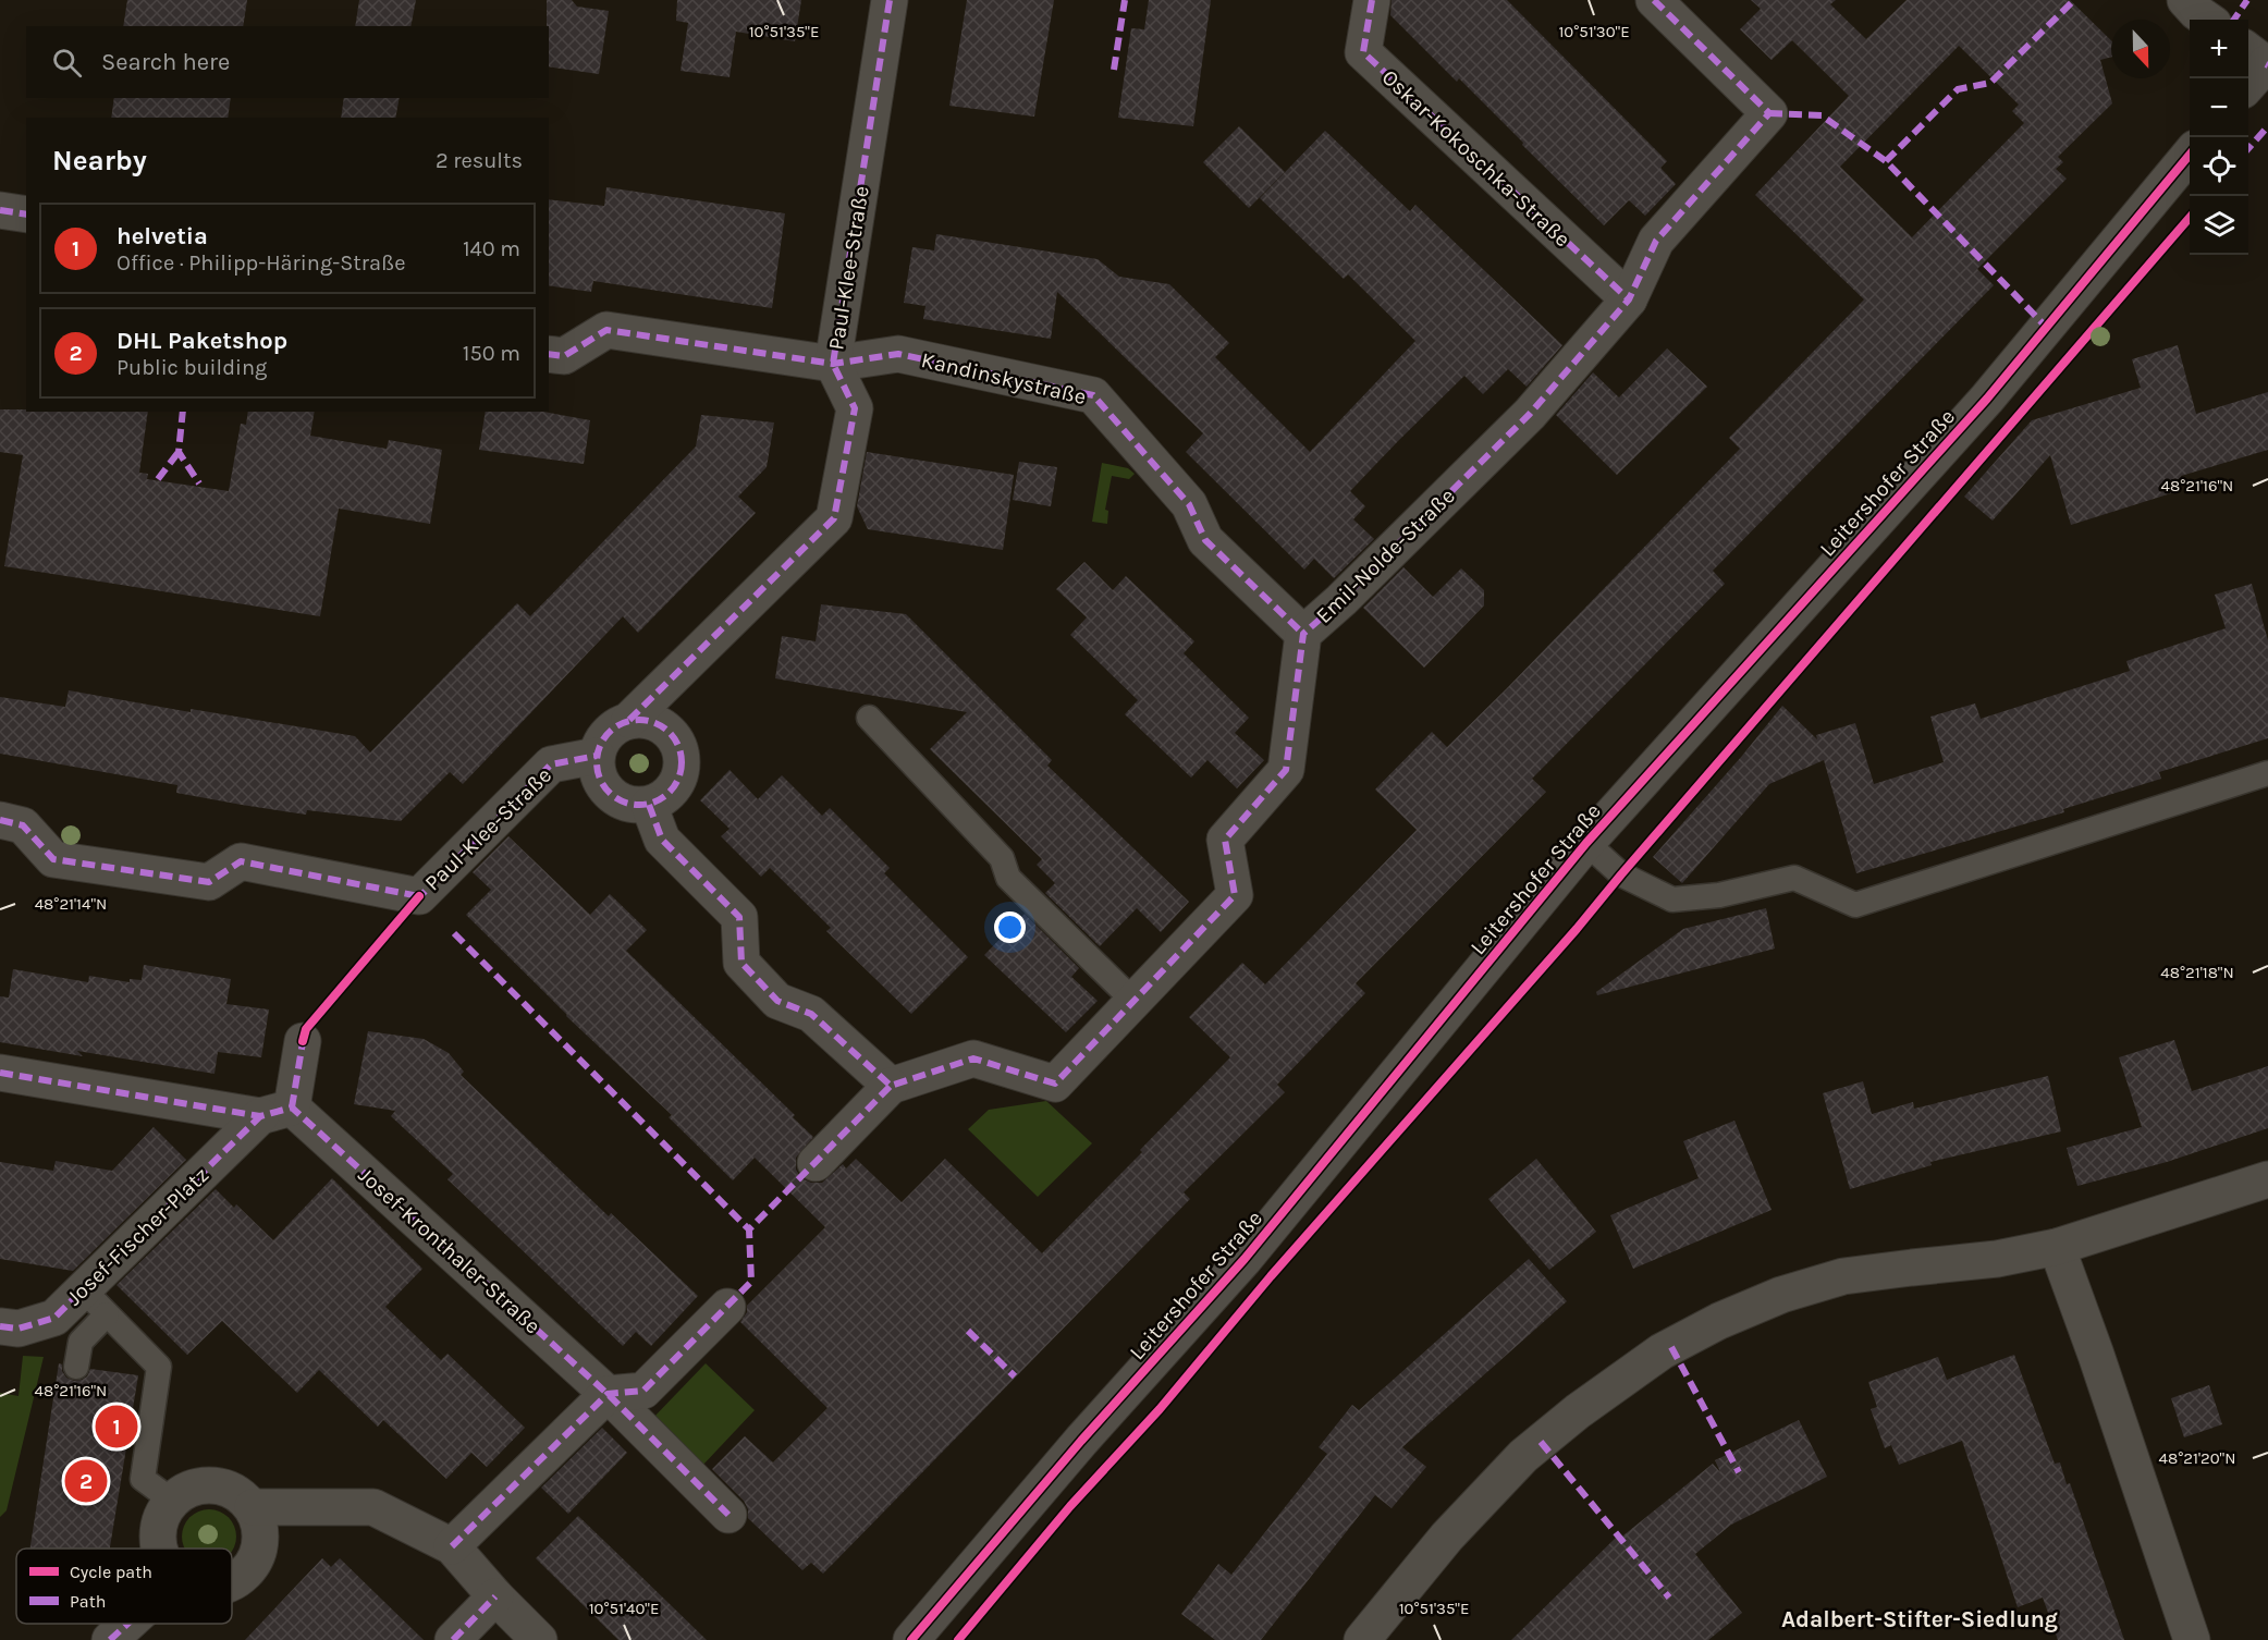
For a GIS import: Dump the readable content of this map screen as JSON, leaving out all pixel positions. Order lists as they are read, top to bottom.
{
  "streets": {
    "street": [
      "Oskar-Kokoschka-Straße",
      "Paul-Klee-Straße",
      "Kandinskystraße",
      "Leitershofer Straße",
      "Emil-Nolde-Straße",
      "Josef-Fischer-Platz",
      "Josef-Kronthaler-Straße"
    ]
  },
  "crossings": [
    ["Oskar-Kokoschka-Straße", "Emil-Nolde-Straße"],
    ["Paul-Klee-Straße", "Kandinskystraße"],
    ["Kandinskystraße", "Emil-Nolde-Straße"],
    ["Josef-Fischer-Platz", "Josef-Kronthaler-Straße"]
  ],
  "districts": ["Adalbert-Stifter-Siedlung"],
  "legend": ["Cycle path", "Path"],
  "north": "bottom",
  "page": {
    "map_buttons": ["+", "−"],
    "search": "Search here",
    "heading": ["Nearby", "2 results"],
    "list": [
      {
        "mark": "1",
        "name": "helvetia",
        "note": "Office · Philipp-Häring-Straße",
        "value": "140 m"
      },
      {
        "mark": "2",
        "name": "DHL Paketshop",
        "note": "Public building",
        "value": "150 m"
      }
    ],
    "pins": ["1", "2"]
  },
  "coordinates": [
    "10°51'35\"E",
    "10°51'30\"E",
    "48°21'16\"N",
    "48°21'14\"N",
    "48°21'18\"N",
    "48°21'20\"N",
    "10°51'40\"E"
  ]
}
